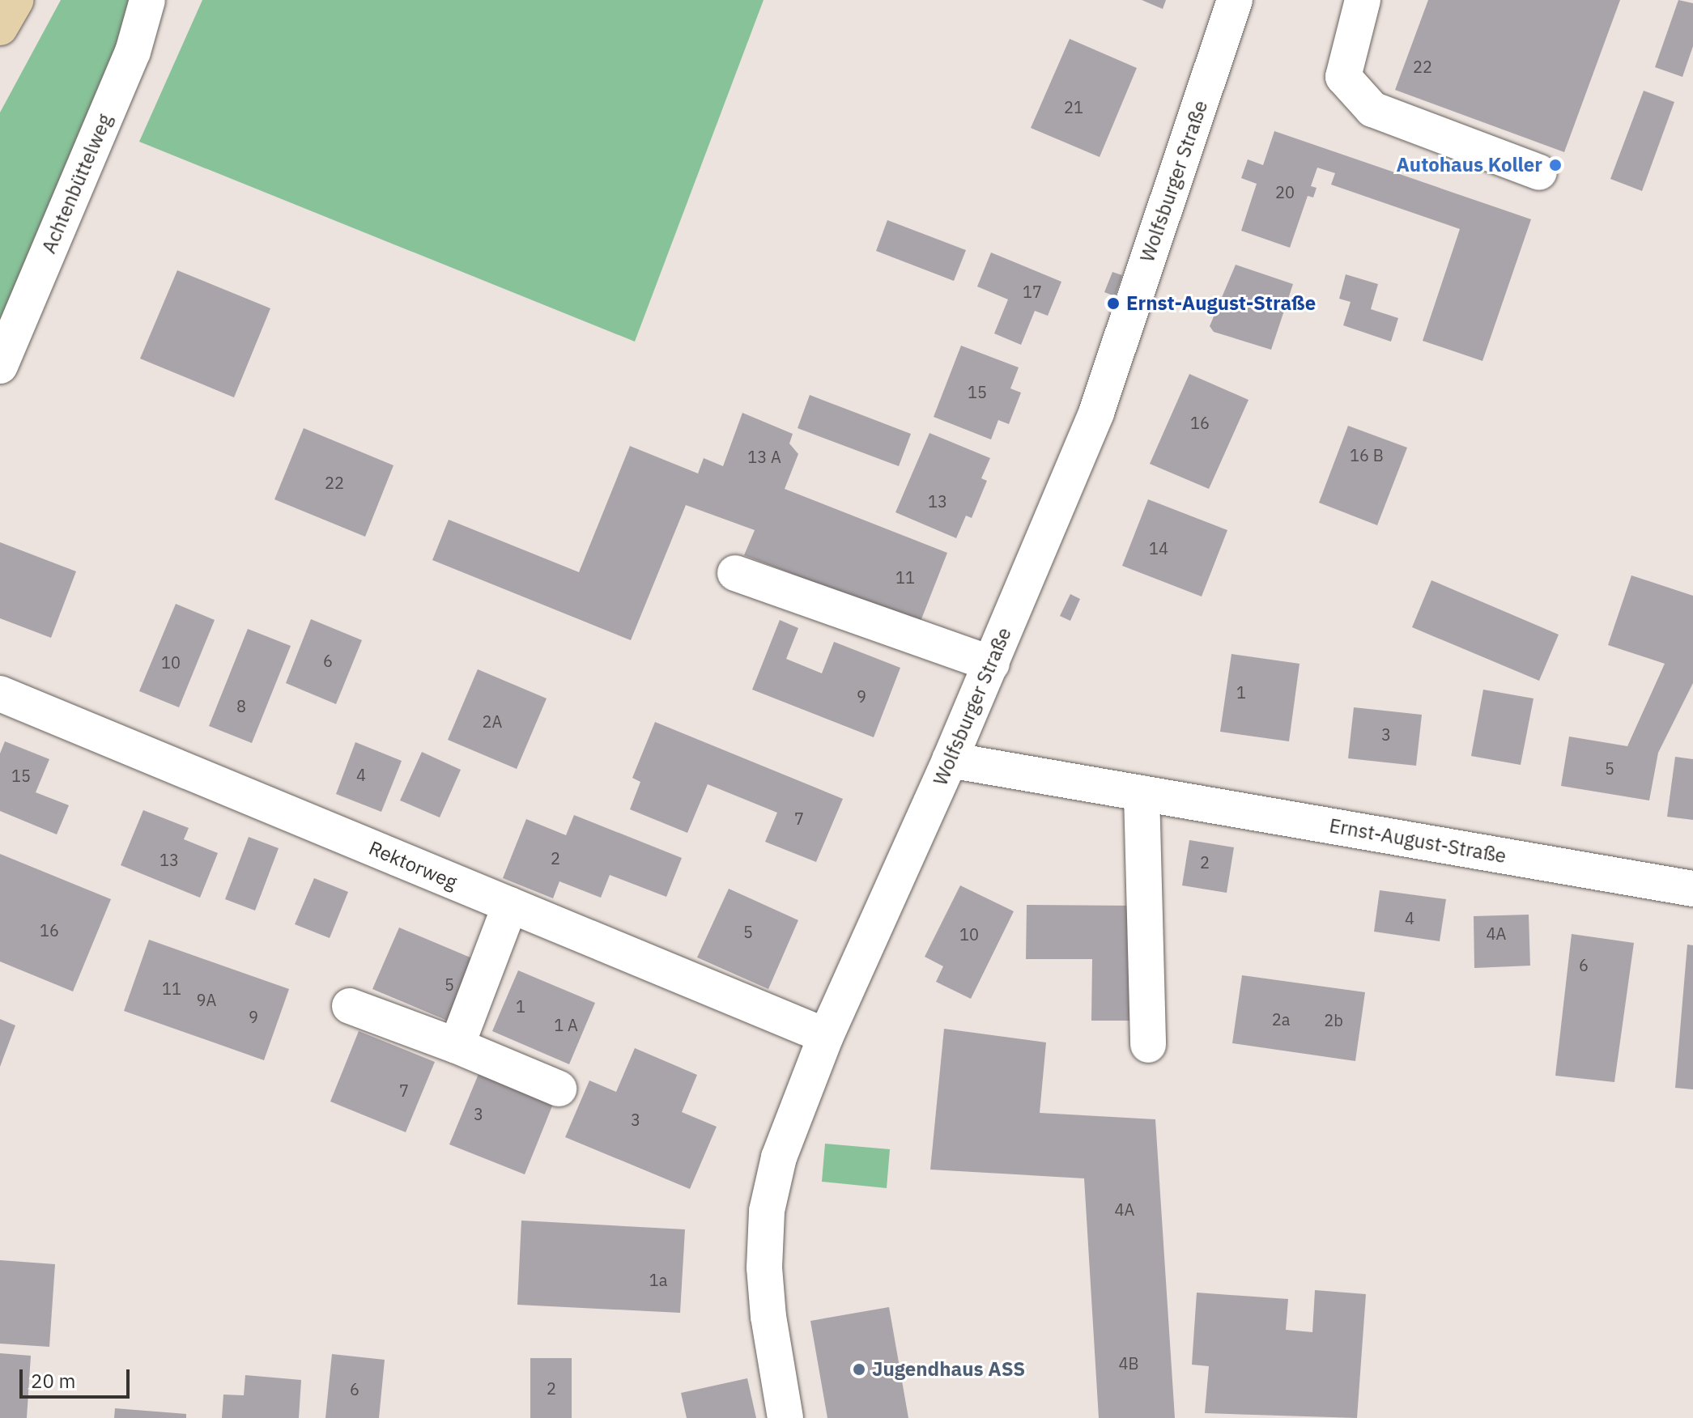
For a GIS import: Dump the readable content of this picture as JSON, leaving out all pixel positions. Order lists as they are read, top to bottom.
{
  "streets": {
    "street": [
      "Wolfsburger Straße",
      "Achtenbüttelweg",
      "Ernst-August-Straße",
      "Rektorweg"
    ]
  },
  "crossings": [
    ["Wolfsburger Straße", "Ernst-August-Straße"],
    ["Wolfsburger Straße", "Rektorweg"]
  ],
  "places": ["Autohaus Koller", "Ernst-August-Straße", "Jugendhaus ASS"],
  "house_numbers": [
    "22",
    "21",
    "20",
    "17",
    "15",
    "16",
    "16 B",
    "13 A",
    "22",
    "13",
    "14",
    "11",
    "6",
    "10",
    "1",
    "9",
    "8",
    "2A",
    "3",
    "5",
    "4",
    "15",
    "7",
    "2",
    "13",
    "2",
    "4",
    "16",
    "5",
    "4A",
    "10",
    "6",
    "5",
    "11",
    "9A",
    "1",
    "9",
    "2a",
    "2b",
    "1 A",
    "7",
    "3",
    "3",
    "4A",
    "1a",
    "4B",
    "2",
    "6"
  ],
  "scale_bar": "20 m"
}
